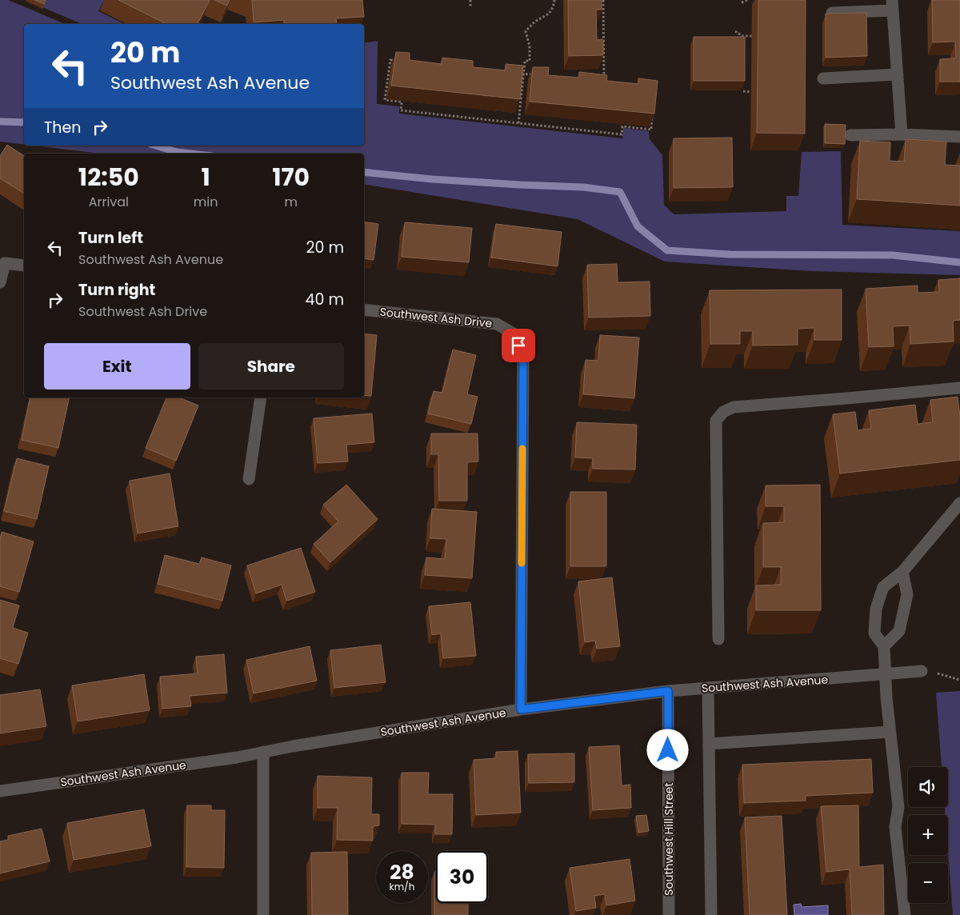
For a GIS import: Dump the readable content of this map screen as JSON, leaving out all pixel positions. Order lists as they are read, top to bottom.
{
  "streets": {
    "street": ["Southwest Ash Drive", "Southwest Ash Avenue", "Southwest Hill Street"]
  },
  "crossings": [
    ["Southwest Ash Drive", "Southwest Ash Avenue"],
    ["Southwest Ash Avenue", "Southwest Hill Street"]
  ],
  "page": {
    "turn": ["20 m", "Southwest Ash Avenue"],
    "then": "Then",
    "eta": [
      "12:50",
      "Arrival",
      "1",
      "min",
      "170",
      "m"
    ],
    "list": [
      {
        "name": "Turn left",
        "note": "Southwest Ash Avenue",
        "value": "20 m"
      },
      {
        "name": "Turn right",
        "note": "Southwest Ash Drive",
        "value": "40 m"
      }
    ],
    "buttons": ["Exit", "Share"],
    "map_buttons": ["+", "−"],
    "speed": "28 km/h",
    "limit": "30"
  }
}
